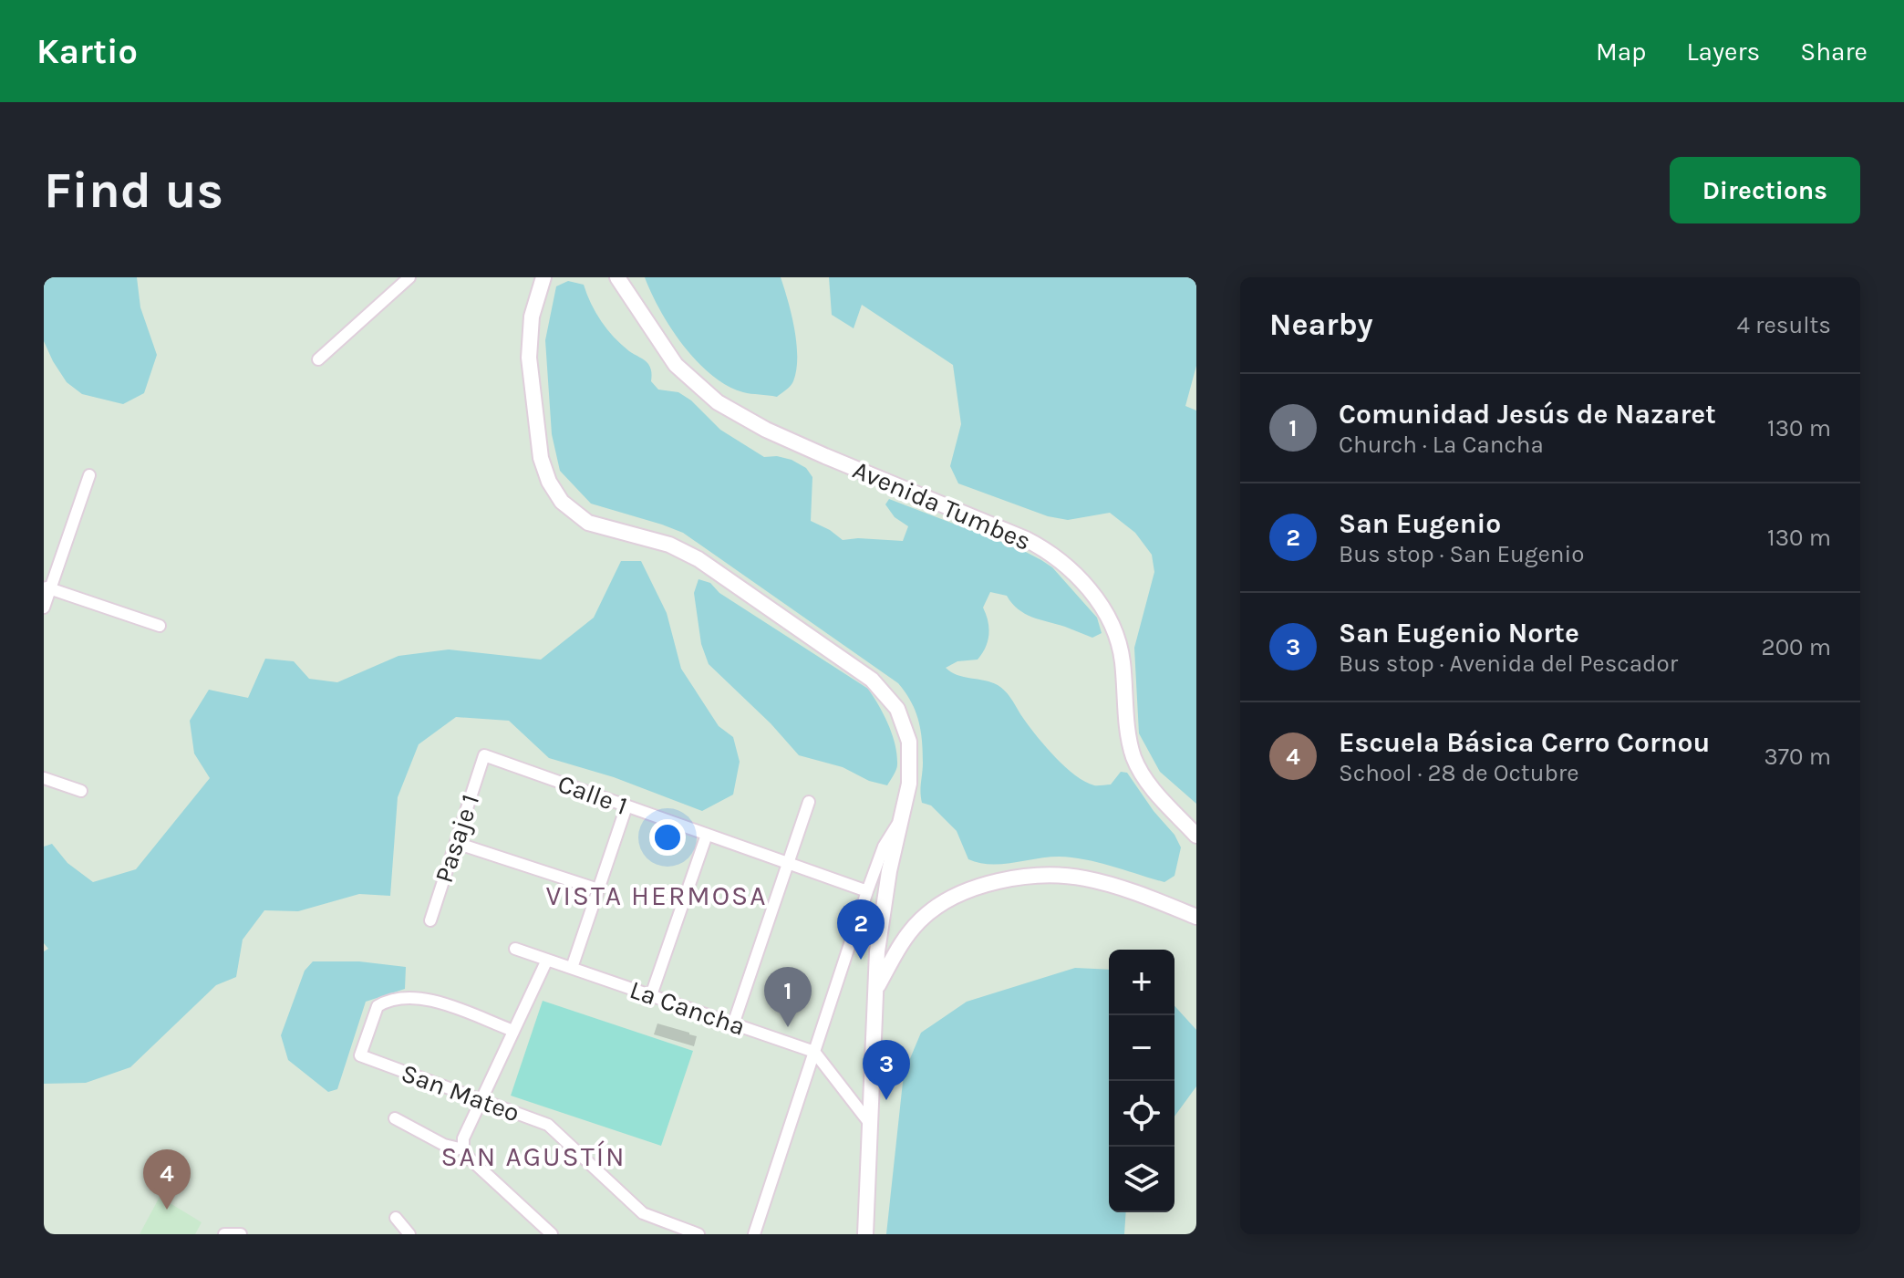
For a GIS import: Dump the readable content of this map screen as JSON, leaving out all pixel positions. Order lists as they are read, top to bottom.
{
  "streets": {
    "main road": ["Avenida Tumbes"],
    "street": [
      "Calle 1",
      "Pasaje 1",
      "La Cancha",
      "San Mateo"
    ]
  },
  "crossings": [
    ["Calle 1", "Pasaje 1"]
  ],
  "districts": ["VISTA HERMOSA", "SAN AGUSTÍN"],
  "page": {
    "header": "Kartio",
    "nav": ["Map", "Layers", "Share"],
    "buttons": "Directions",
    "title": "Find us",
    "heading": ["Nearby", "4 results"],
    "list": [
      {
        "mark": "1",
        "name": "Comunidad Jesús de Nazaret",
        "note": "Church · La Cancha",
        "value": "130 m"
      },
      {
        "mark": "2",
        "name": "San Eugenio",
        "note": "Bus stop · San Eugenio",
        "value": "130 m"
      },
      {
        "mark": "3",
        "name": "San Eugenio Norte",
        "note": "Bus stop · Avenida del Pescador",
        "value": "200 m"
      },
      {
        "mark": "4",
        "name": "Escuela Básica Cerro Cornou",
        "note": "School · 28 de Octubre",
        "value": "370 m"
      }
    ],
    "pins": [
      "2",
      "1",
      "3",
      "4"
    ],
    "map_buttons": ["+", "−"]
  }
}
